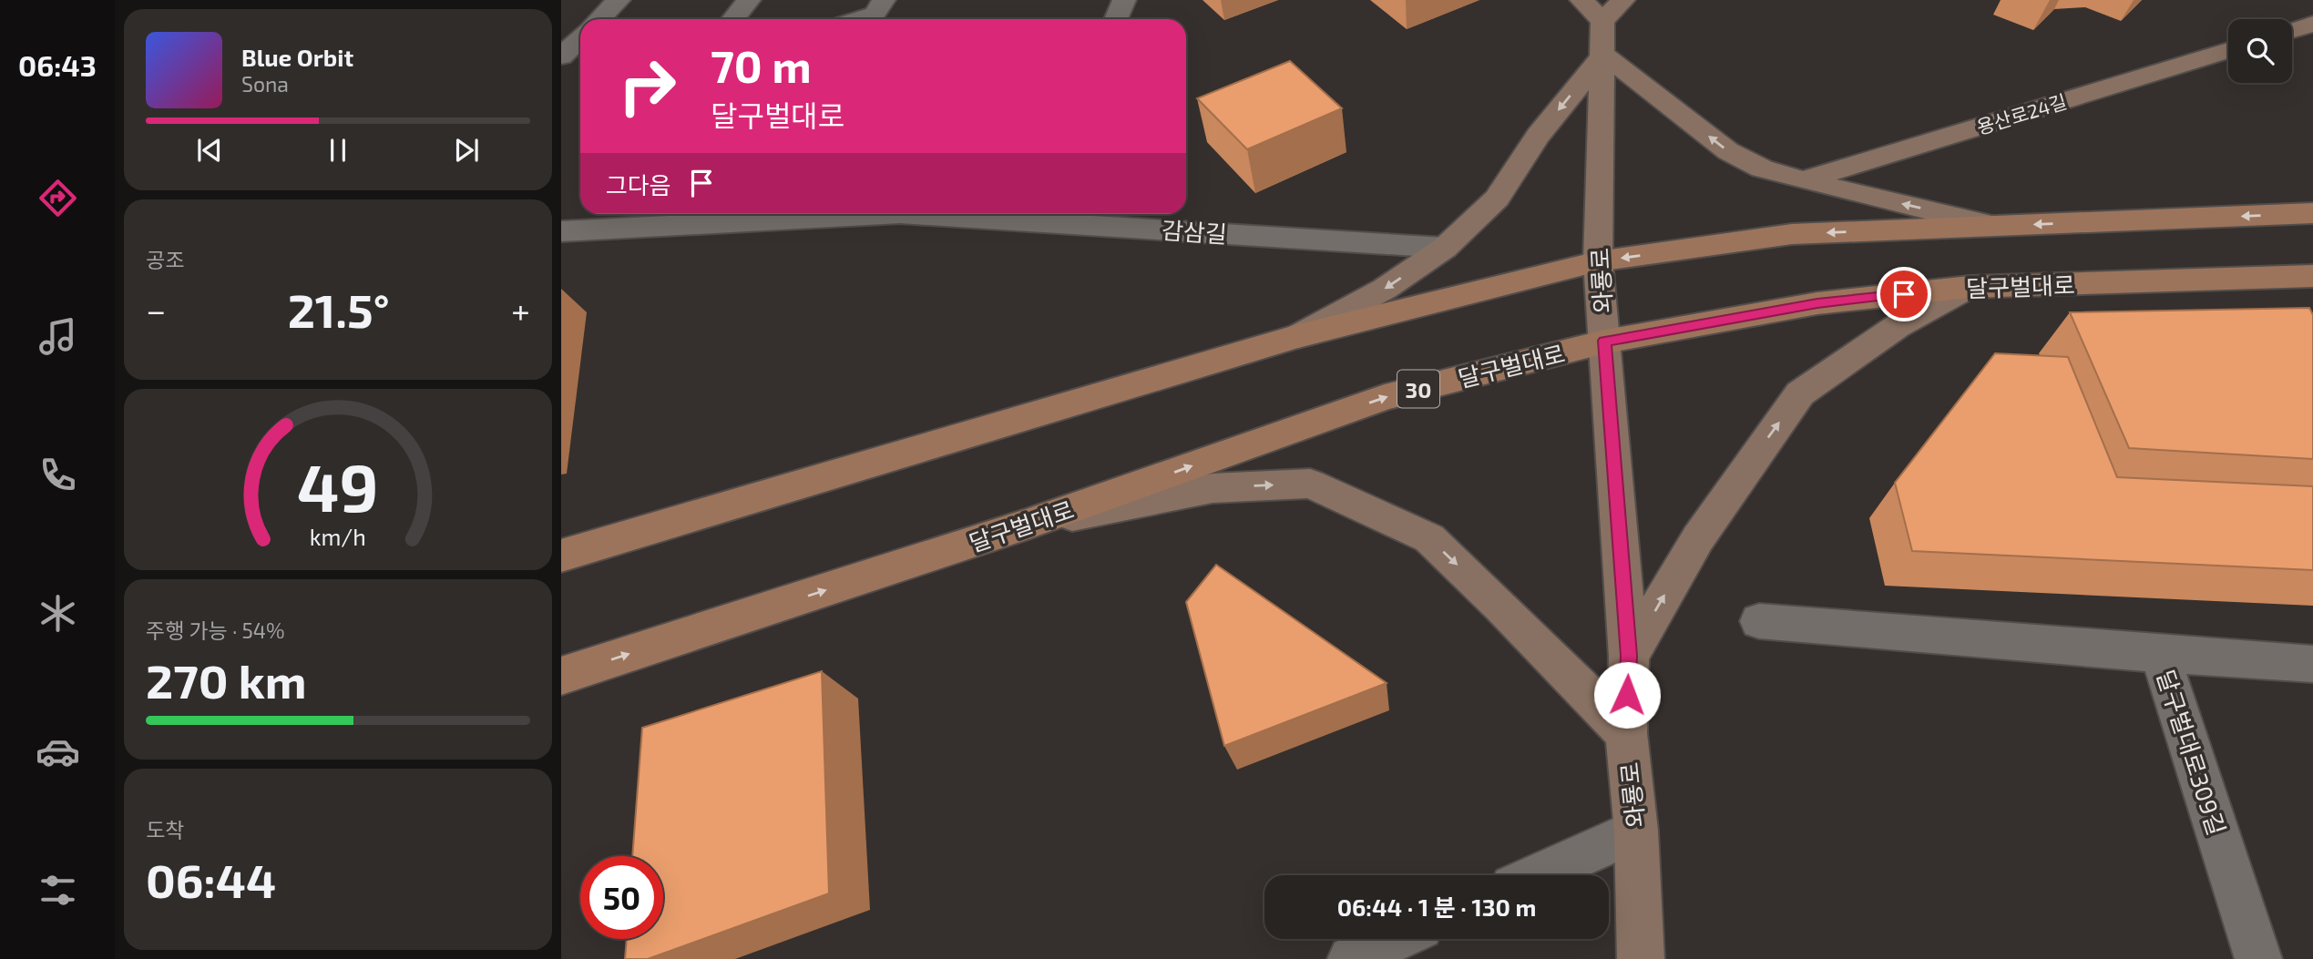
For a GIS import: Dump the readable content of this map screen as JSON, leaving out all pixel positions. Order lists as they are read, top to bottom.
{
  "streets": {
    "main road": [
      "용산로24길",
      "와룡로",
      "달구벌대로",
      "30"
    ],
    "street": ["감삼길", "달구벌대로309길"]
  },
  "crossings": [
    ["와룡로", "달구벌대로"]
  ],
  "page": {
    "tabs": "06:43",
    "turn": ["70 m", "달구벌대로"],
    "song": ["Blue Orbit", "Sona"],
    "then": "그다음",
    "tile": [
      "공조",
      ["주행 가능 · 54%", "270 km"],
      ["도착", "06:44"]
    ],
    "heat": ["−", "21.5°", "+"],
    "limit": "50",
    "trip": "06:44 · 1 분 · 130 m",
    "gauge": ["49", "km/h"]
  }
}
